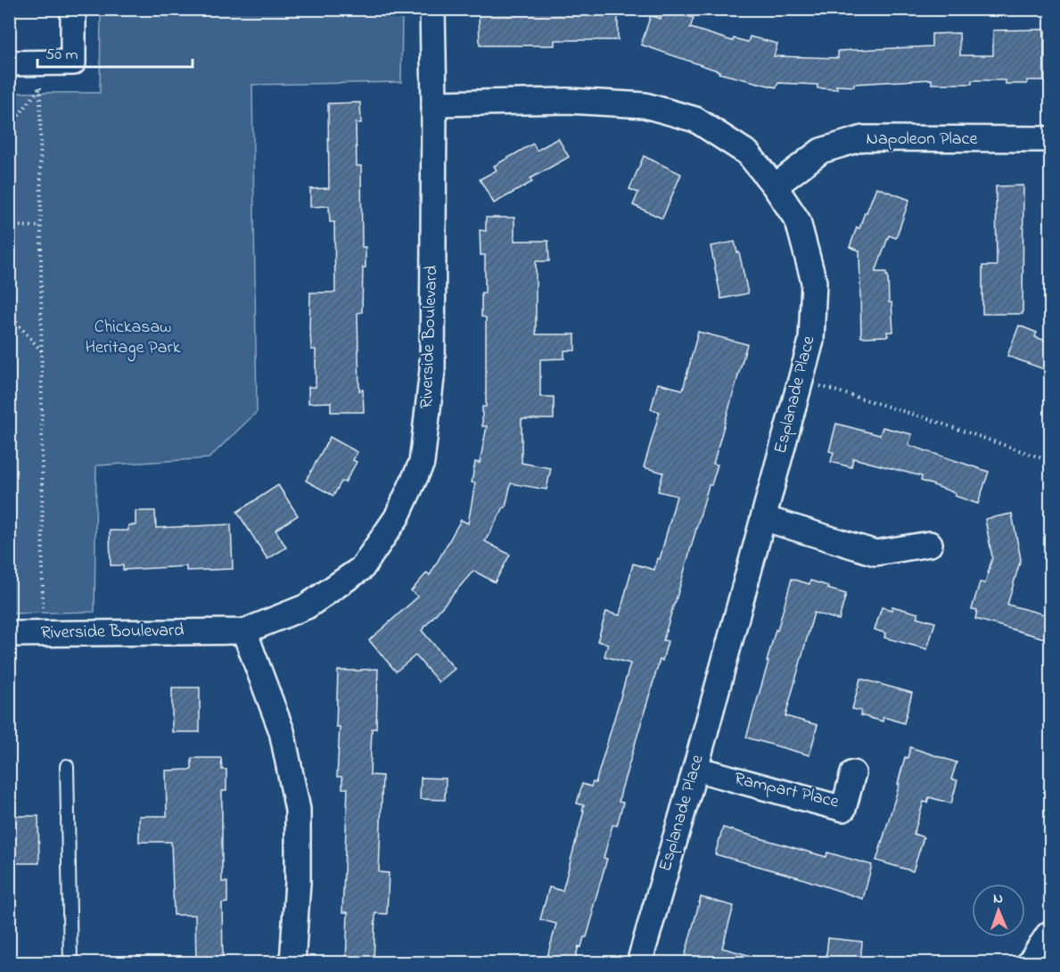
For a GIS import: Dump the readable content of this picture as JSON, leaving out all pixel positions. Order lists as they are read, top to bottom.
{
  "streets": {
    "street": [
      "Napoleon Place",
      "Riverside Boulevard",
      "Esplanade Place",
      "Rampart Place"
    ]
  },
  "crossings": [
    ["Napoleon Place", "Esplanade Place"],
    ["Riverside Boulevard", "Esplanade Place"],
    ["Esplanade Place", "Rampart Place"]
  ],
  "parks": ["Chickasaw Heritage Park"],
  "scale_bar": "50 m",
  "north": "top"
}
